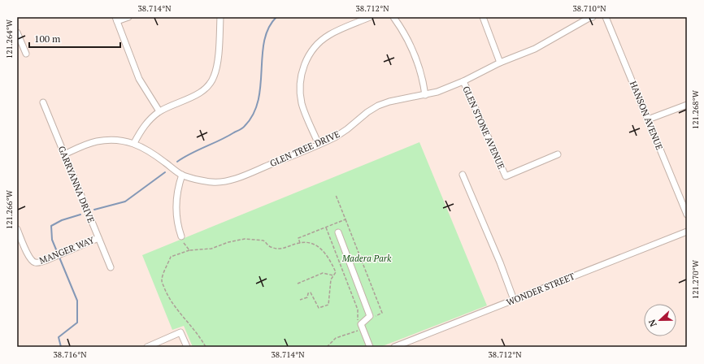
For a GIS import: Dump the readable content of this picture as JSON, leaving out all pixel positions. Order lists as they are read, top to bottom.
{
  "streets": {
    "street": [
      "HANSON AVENUE",
      "GLEN STONE AVENUE",
      "GLEN TREE DRIVE",
      "GARRYANNA DRIVE",
      "MANGER WAY",
      "WONDER STREET"
    ]
  },
  "crossings": [
    ["GLEN STONE AVENUE", "GLEN TREE DRIVE"],
    ["GLEN TREE DRIVE", "GARRYANNA DRIVE"],
    ["GARRYANNA DRIVE", "MANGER WAY"]
  ],
  "parks": ["Madera Park"],
  "scale_bar": "100 m",
  "north": "left",
  "coordinates": [
    "38.714°N",
    "38.712°N",
    "38.710°N",
    "121.264°W",
    "121.268°W",
    "121.266°W",
    "121.270°W",
    "38.716°N"
  ]
}
